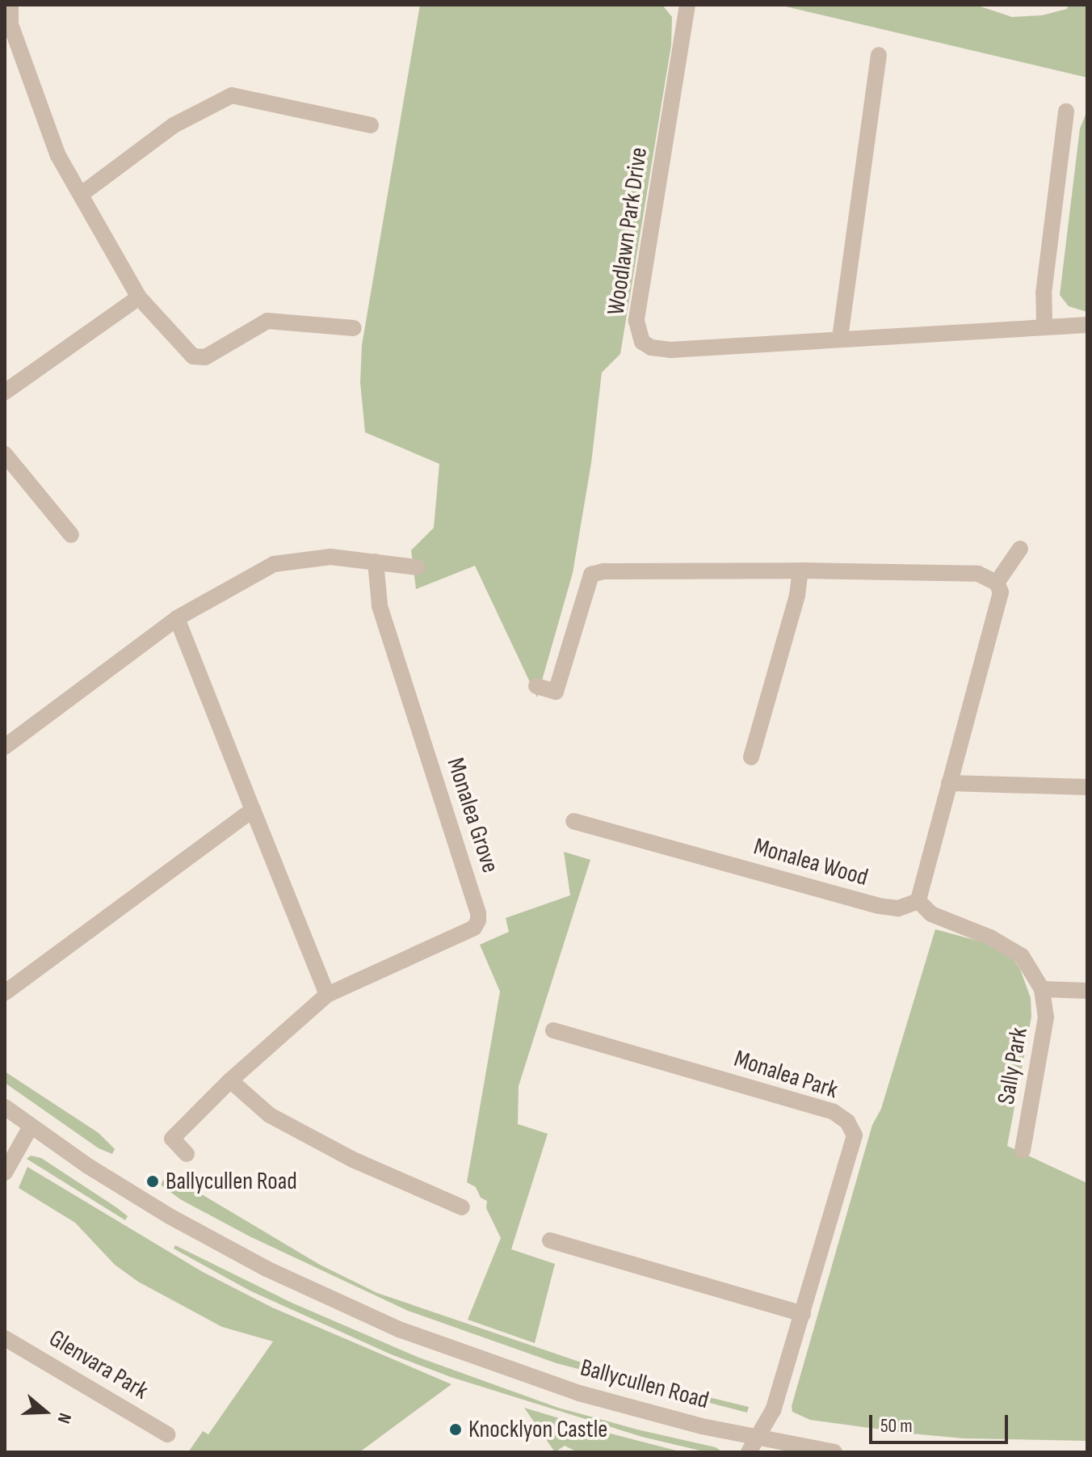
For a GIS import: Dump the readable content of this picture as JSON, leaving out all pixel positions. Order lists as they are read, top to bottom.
{
  "streets": {
    "street": [
      "Woodlawn Park Drive",
      "Monalea Grove",
      "Monalea Wood",
      "Sally Park",
      "Monalea Park",
      "Glenvara Park",
      "Ballycullen Road"
    ]
  },
  "crossings": [
    ["Monalea Wood", "Sally Park"],
    ["Monalea Park", "Ballycullen Road"]
  ],
  "places": ["Ballycullen Road", "Knocklyon Castle"],
  "scale_bar": "50 m",
  "north": "right"
}
